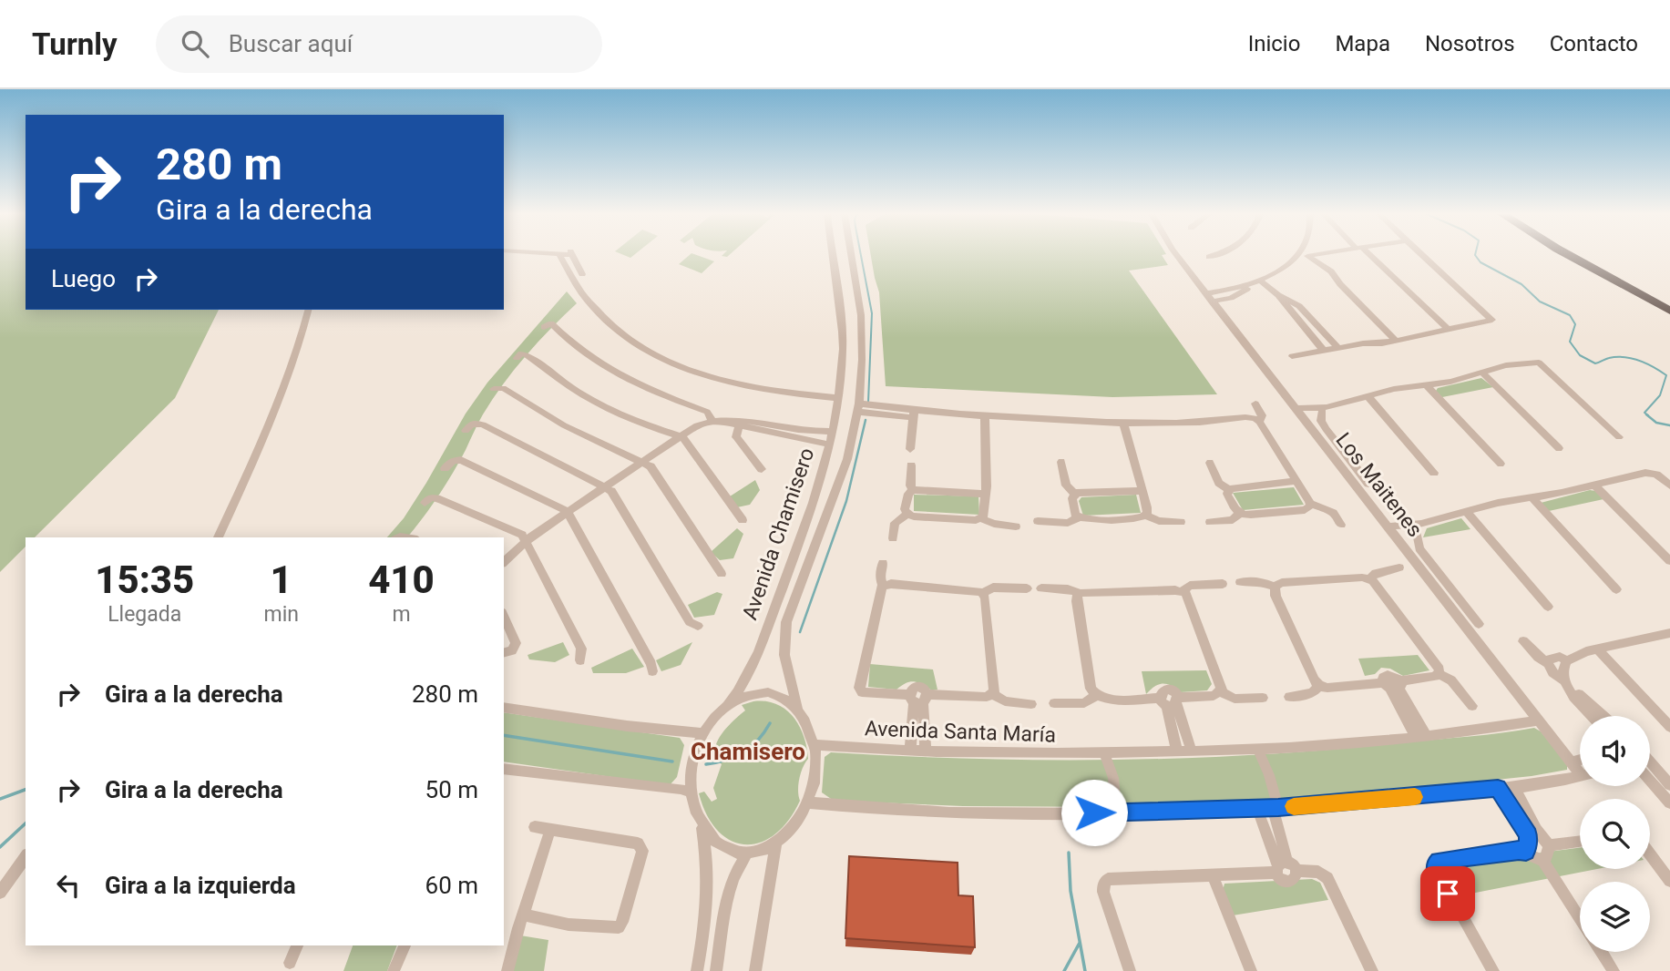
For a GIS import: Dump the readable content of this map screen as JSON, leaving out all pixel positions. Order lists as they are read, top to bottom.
{
  "streets": {
    "street": ["Los Maitenes", "Avenida Chamisero", "Avenida Santa María"]
  },
  "crossings": [
    ["Los Maitenes", "Avenida Santa María"],
    ["Avenida Chamisero", "Avenida Santa María"]
  ],
  "districts": ["Chamisero"],
  "page": {
    "header": "Turnly",
    "search": "Buscar aquí",
    "nav": [
      "Inicio",
      "Mapa",
      "Nosotros",
      "Contacto"
    ],
    "turn": ["280 m", "Gira a la derecha"],
    "then": "Luego",
    "eta": [
      "15:35",
      "Llegada",
      "1",
      "min",
      "410",
      "m"
    ],
    "list": [
      {
        "name": "Gira a la derecha",
        "value": "280 m"
      },
      {
        "name": "Gira a la derecha",
        "value": "50 m"
      },
      {
        "name": "Gira a la izquierda",
        "value": "60 m"
      }
    ]
  }
}
